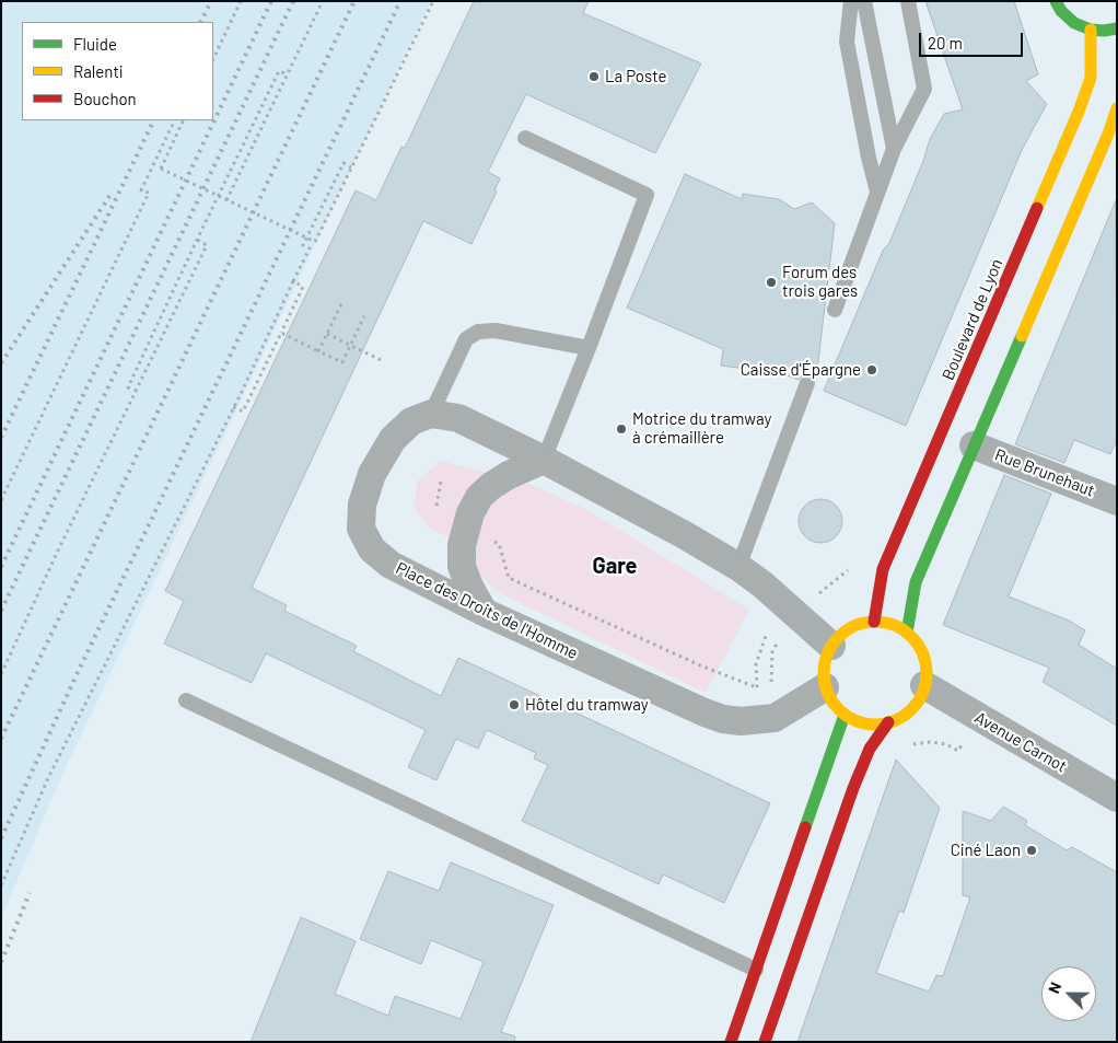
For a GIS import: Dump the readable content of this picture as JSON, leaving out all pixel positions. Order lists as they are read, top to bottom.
{
  "streets": {
    "main road": ["Boulevard de Lyon"],
    "street": ["Rue Brunehaut", "Place des Droits de l'Homme", "Avenue Carnot"]
  },
  "crossings": [
    ["Boulevard de Lyon", "Place des Droits de l'Homme"],
    ["Boulevard de Lyon", "Avenue Carnot"],
    ["Place des Droits de l'Homme", "Avenue Carnot"]
  ],
  "districts": ["Gare"],
  "places": [
    "La Poste",
    "Forum des trois gares",
    "Caisse d'Épargne",
    "Motrice du tramway à crémaillère",
    "Hôtel du tramway",
    "Ciné Laon"
  ],
  "legend": ["Fluide", "Ralenti", "Bouchon"],
  "scale_bar": "20 m",
  "north": "top left"
}
